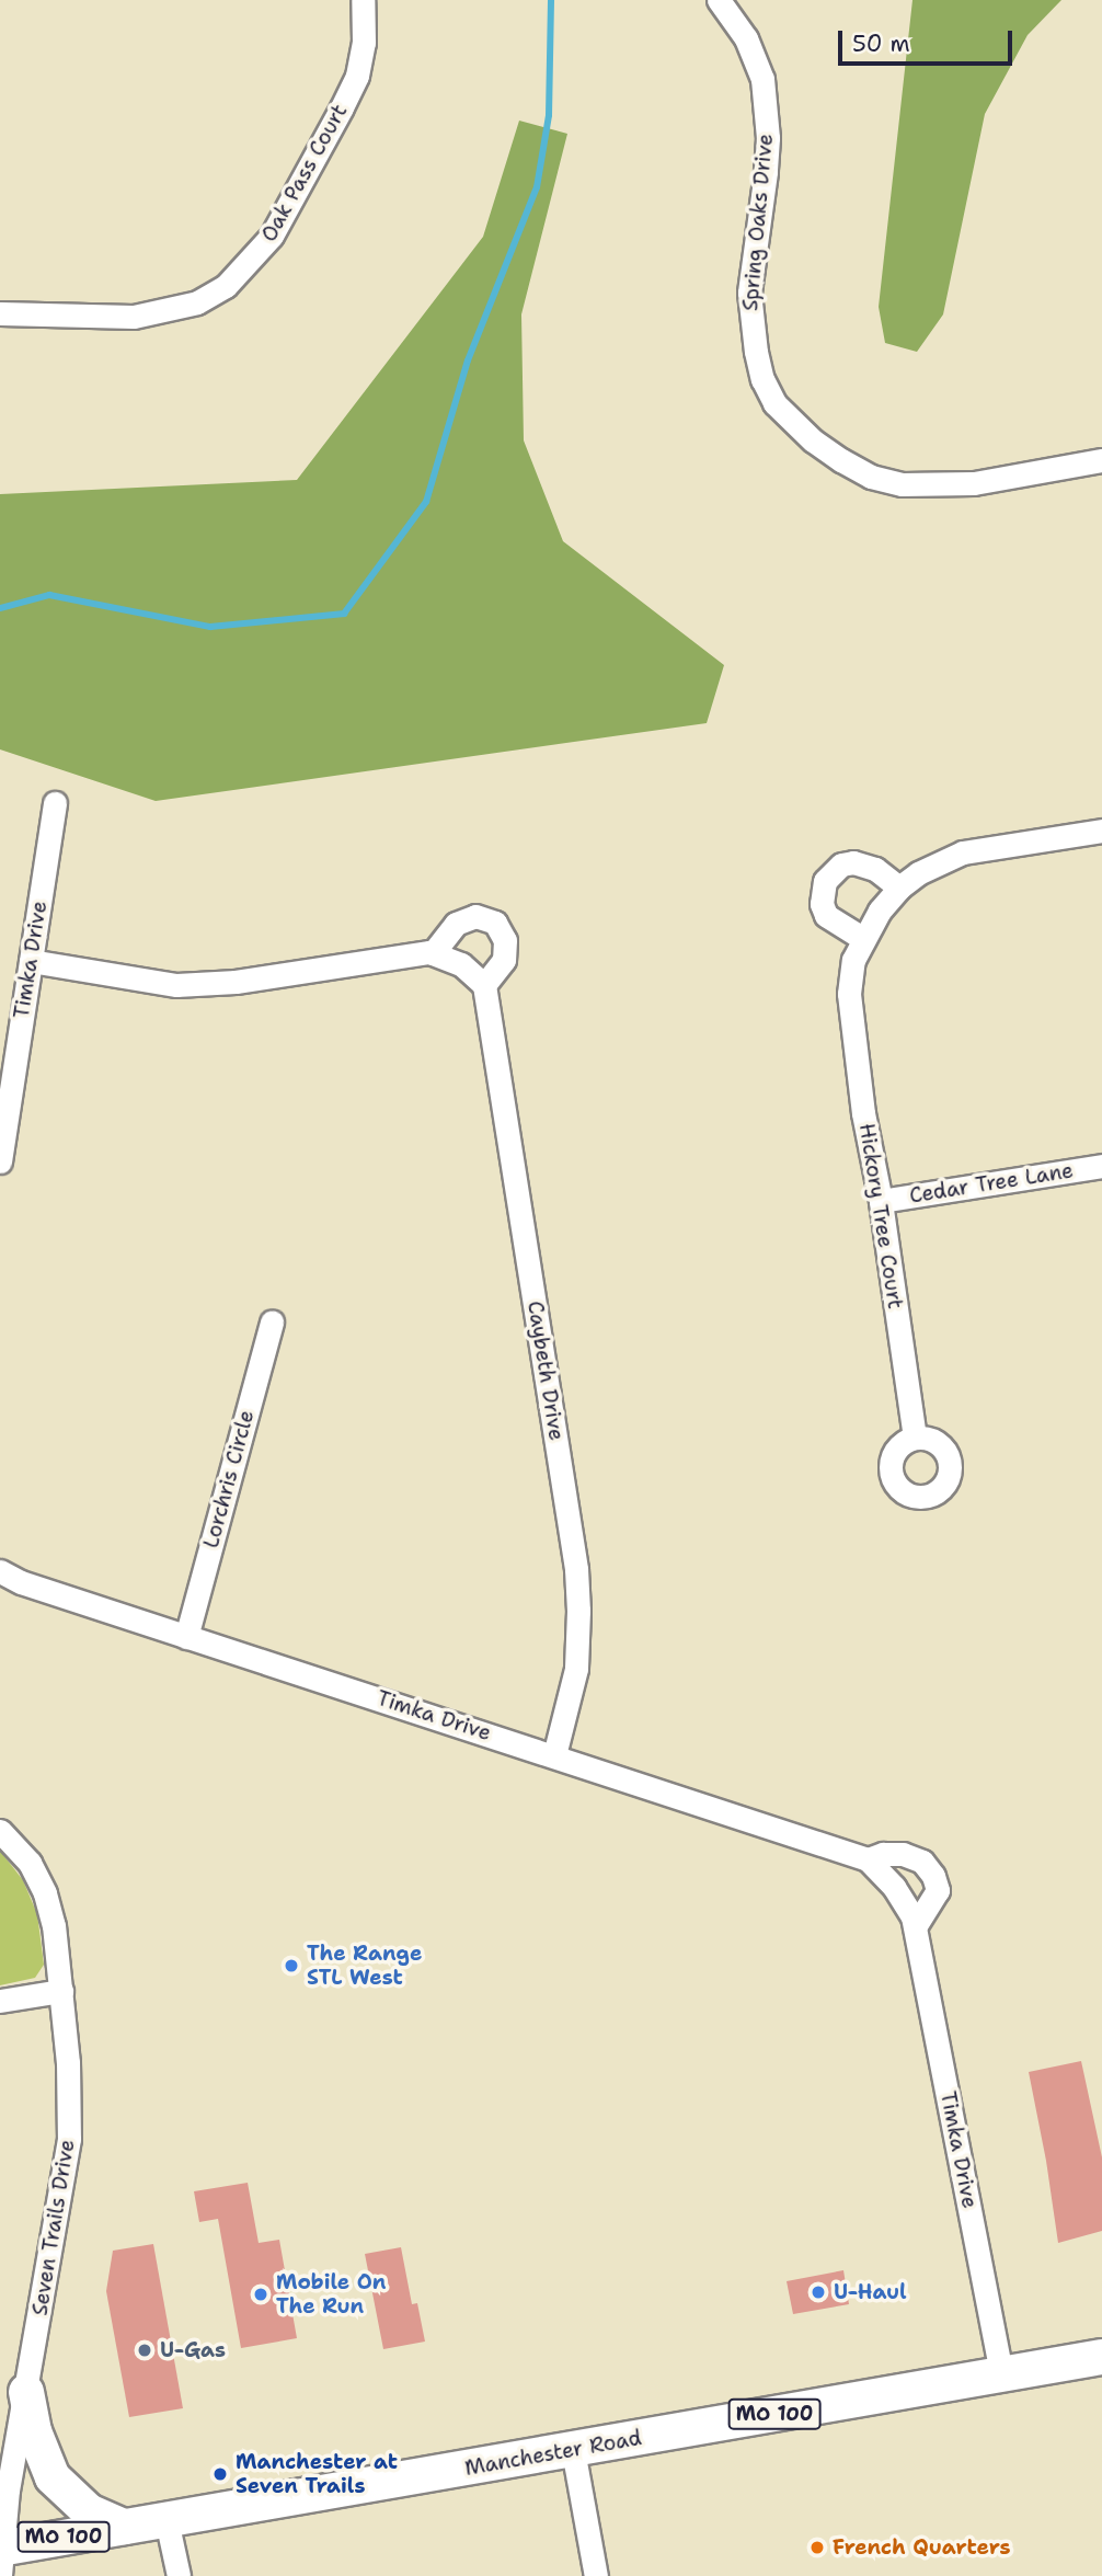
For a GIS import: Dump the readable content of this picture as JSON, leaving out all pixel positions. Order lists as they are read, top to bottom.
{
  "streets": {
    "highway": ["MO 100", "Manchester Road"],
    "street": [
      "Oak Pass Court",
      "Spring Oaks Drive",
      "Timka Drive",
      "Cedar Tree Lane",
      "Hickory Tree Court",
      "Caybeth Drive",
      "Lorchris Circle",
      "Seven Trails Drive"
    ]
  },
  "crossings": [
    ["Timka Drive", "Caybeth Drive"],
    ["Timka Drive", "Lorchris Circle"],
    ["Timka Drive", "Manchester Road"],
    ["Cedar Tree Lane", "Hickory Tree Court"],
    ["Seven Trails Drive", "Manchester Road"]
  ],
  "places": [
    "The Range STL West",
    "U-Haul",
    "Mobile On The Run",
    "U-Gas",
    "Manchester at Seven Trails",
    "French Quarters"
  ],
  "scale_bar": "50 m"
}
